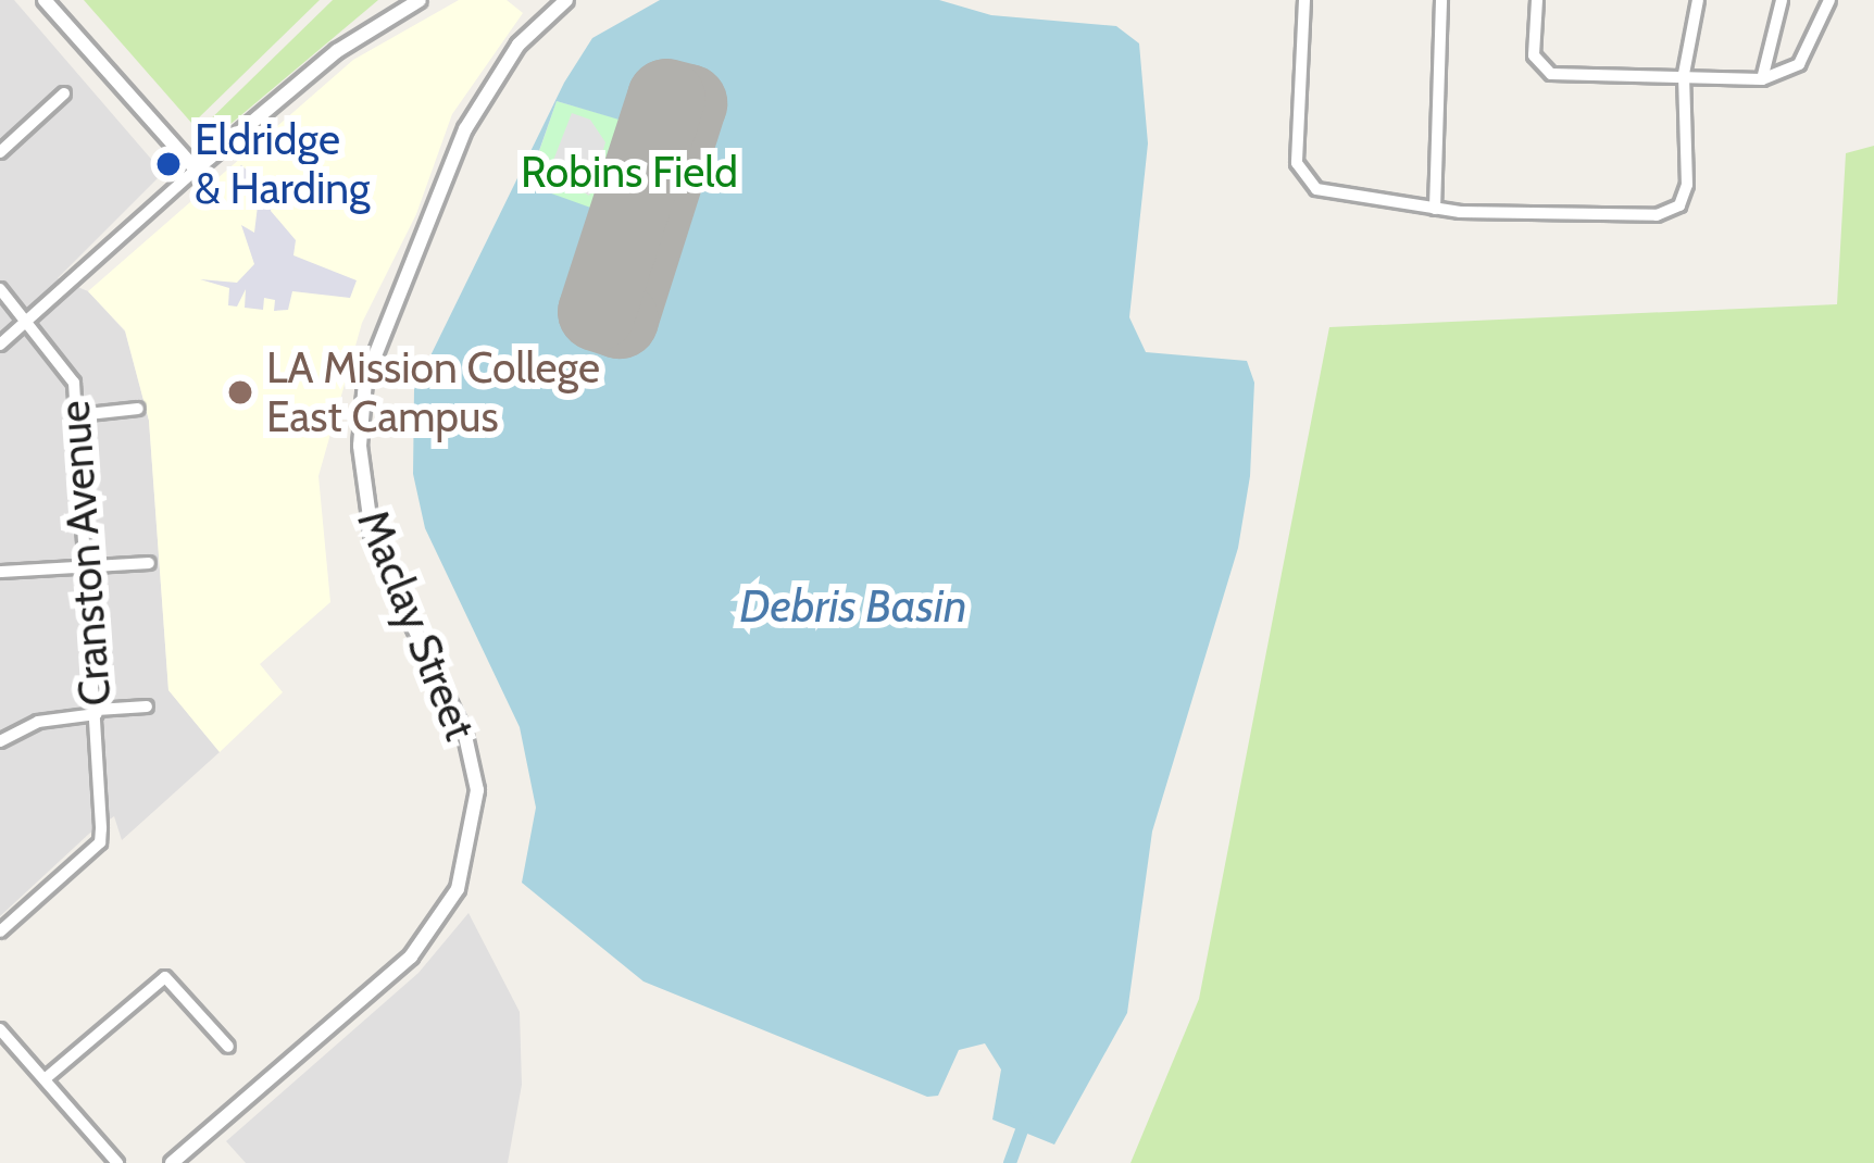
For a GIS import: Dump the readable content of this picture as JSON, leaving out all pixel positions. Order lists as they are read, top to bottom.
{
  "streets": {
    "street": ["Cranston Avenue", "Maclay Street"]
  },
  "water": ["Debris Basin"],
  "parks": ["Robins Field"],
  "places": ["Eldridge & Harding", "LA Mission College East Campus"]
}
